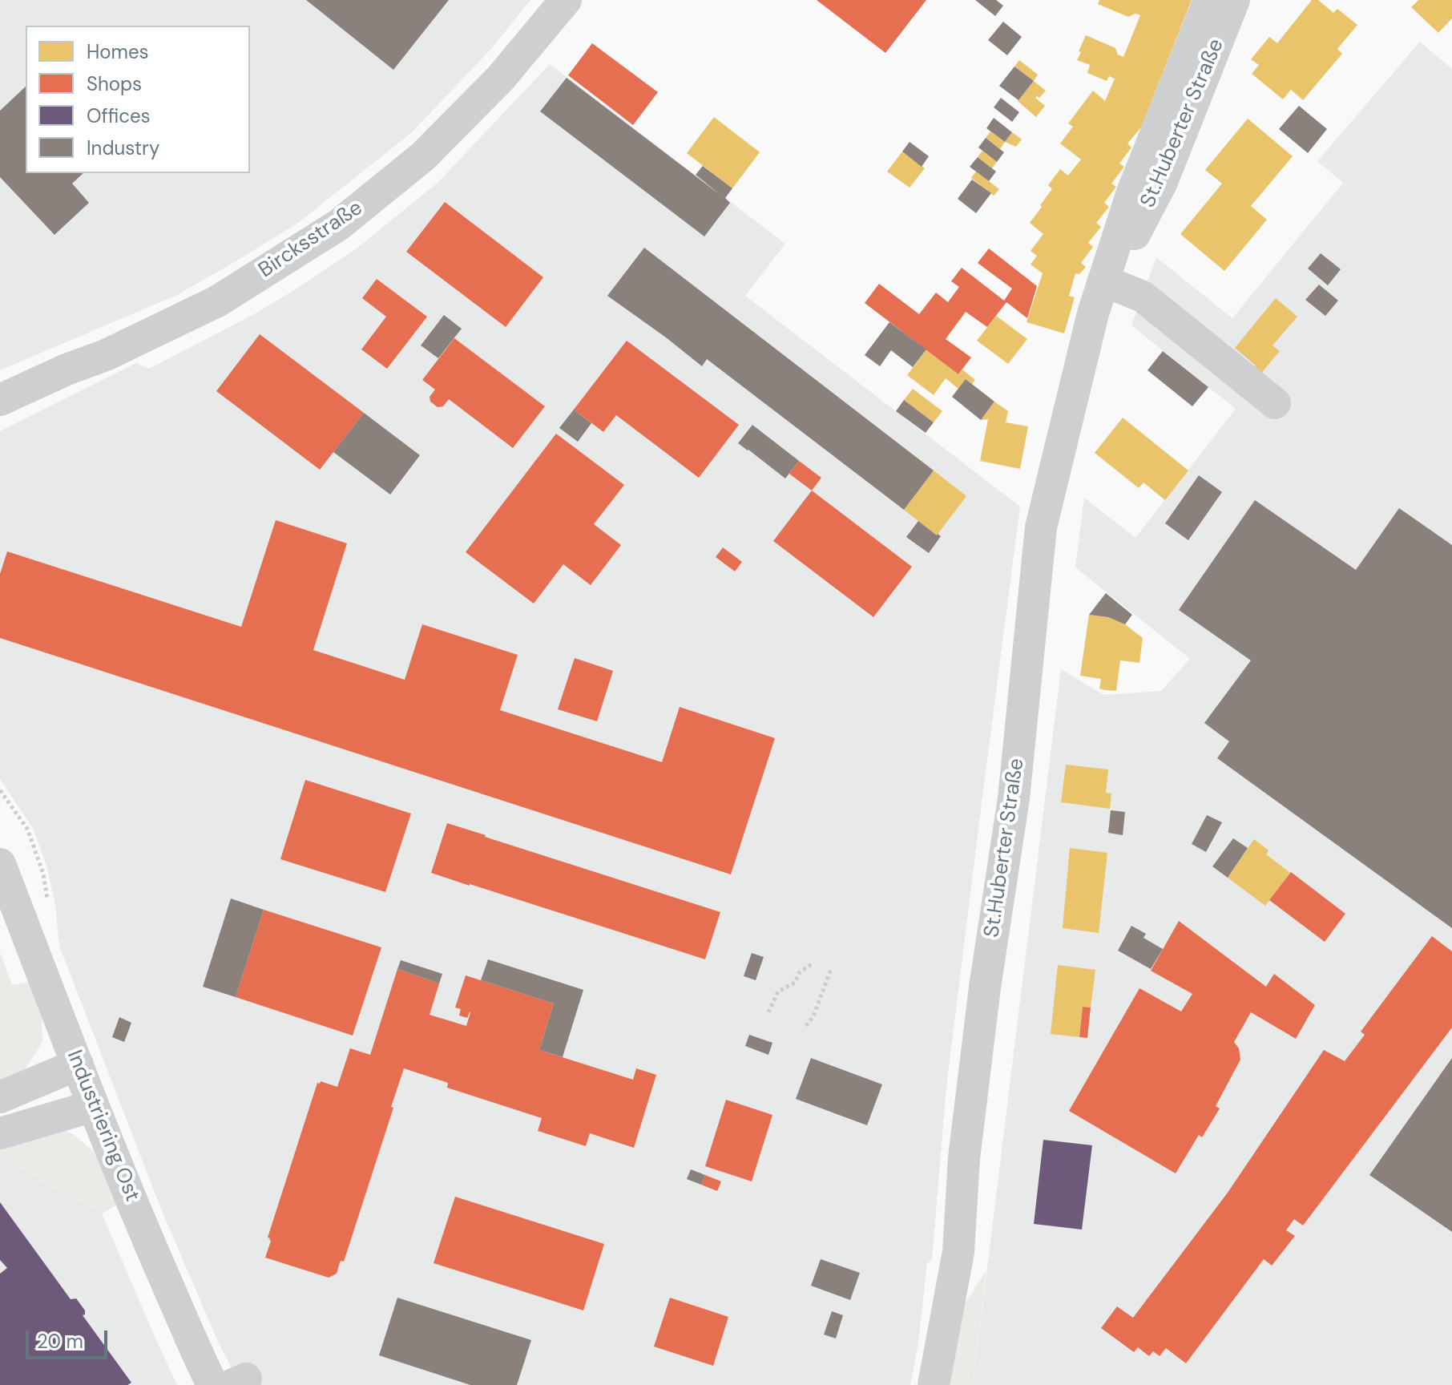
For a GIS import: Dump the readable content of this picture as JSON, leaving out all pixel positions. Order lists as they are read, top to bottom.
{
  "streets": {
    "street": ["St.Huberter Straße", "Bircksstraße", "Industriering Ost"]
  },
  "legend": [
    "Homes",
    "Shops",
    "Offices",
    "Industry"
  ],
  "scale_bar": "20 m"
}
